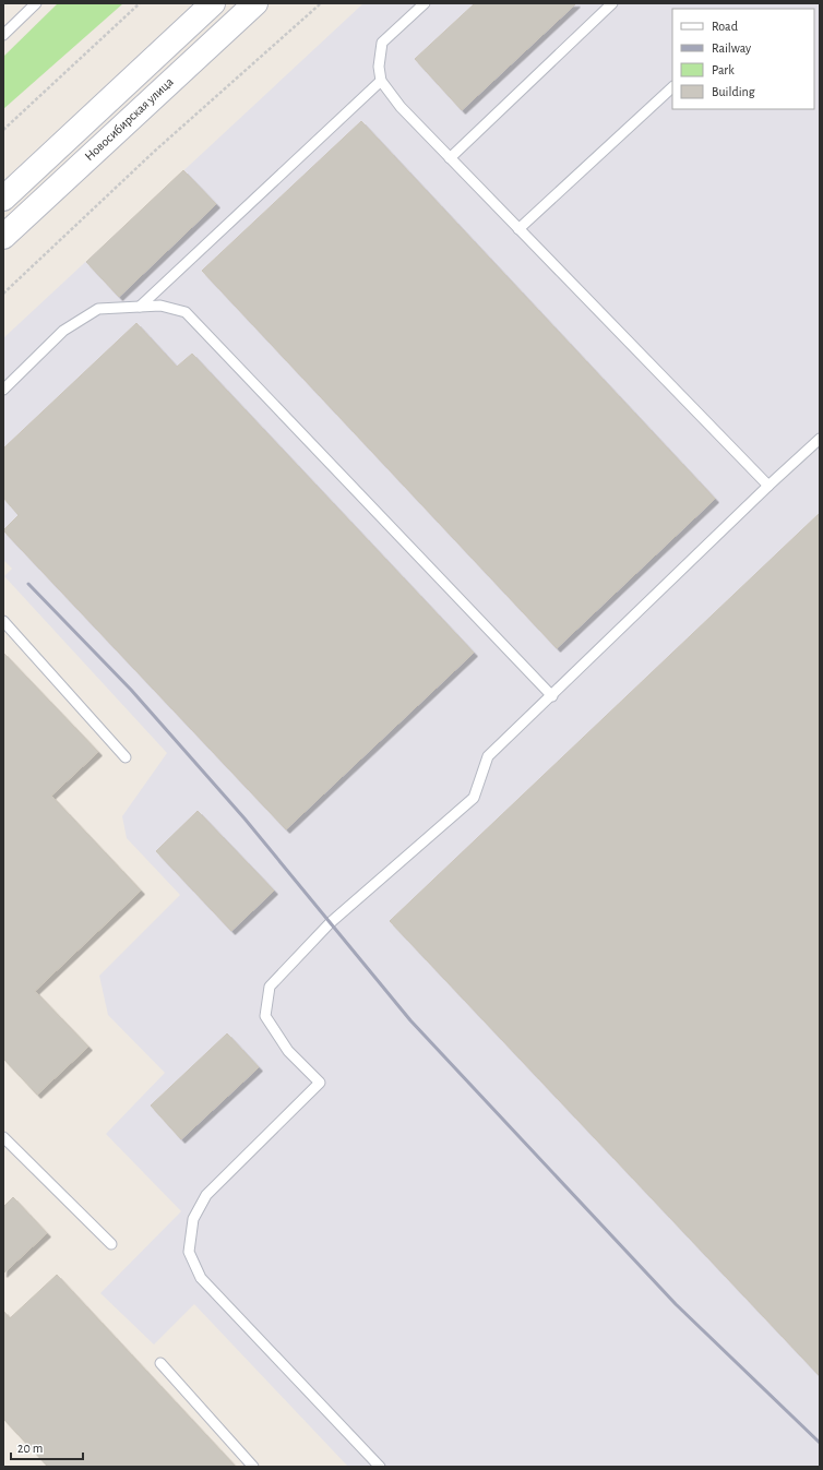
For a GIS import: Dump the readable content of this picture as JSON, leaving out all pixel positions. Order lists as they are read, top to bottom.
{
  "streets": {
    "main road": ["Новосибирская улица"]
  },
  "legend": [
    "Road",
    "Railway",
    "Park",
    "Building"
  ],
  "scale_bar": "20 m"
}
